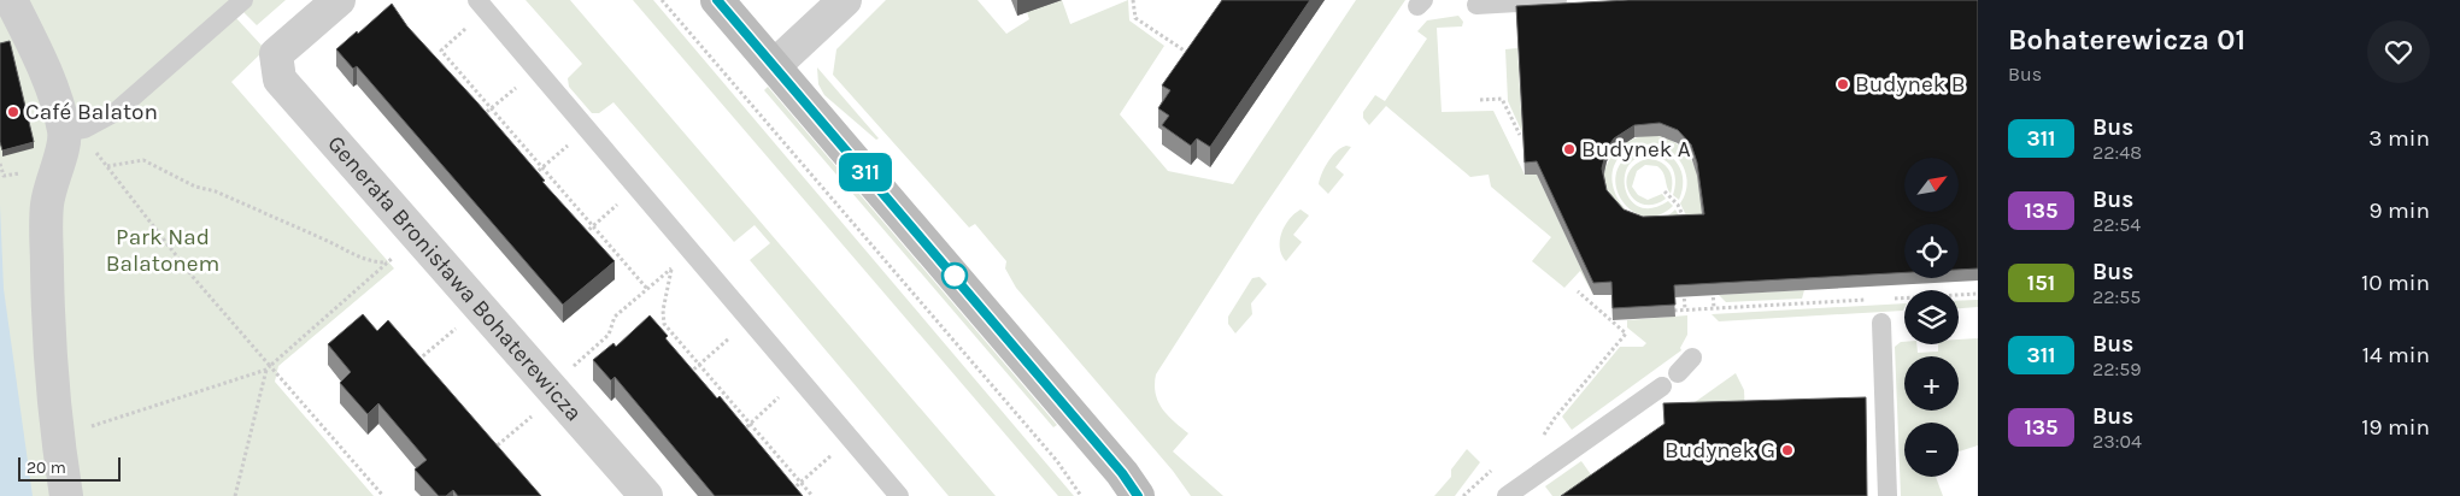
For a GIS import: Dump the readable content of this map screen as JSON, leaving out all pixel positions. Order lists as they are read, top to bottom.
{
  "streets": {
    "street": ["Generała Bronisława Bohaterewicza"]
  },
  "parks": ["Park Nad Balatonem"],
  "places": [
    "Budynek B",
    "Café Balaton",
    "Budynek A",
    "Budynek G"
  ],
  "lines": ["bus line 311"],
  "scale_bar": "20 m",
  "north": "top right",
  "page": {
    "on_map": "311",
    "heading": ["Bohaterewicza 01", "Bus"],
    "list": [
      {
        "mark": "311",
        "name": "Bus",
        "note": "22:48",
        "value": "3 min"
      },
      {
        "mark": "135",
        "name": "Bus",
        "note": "22:54",
        "value": "9 min"
      },
      {
        "mark": "151",
        "name": "Bus",
        "note": "22:55",
        "value": "10 min"
      },
      {
        "mark": "311",
        "name": "Bus",
        "note": "22:59",
        "value": "14 min"
      },
      {
        "mark": "135",
        "name": "Bus",
        "note": "23:04",
        "value": "19 min"
      }
    ],
    "map_buttons": ["+", "−"],
    "scale": "20 m"
  }
}
